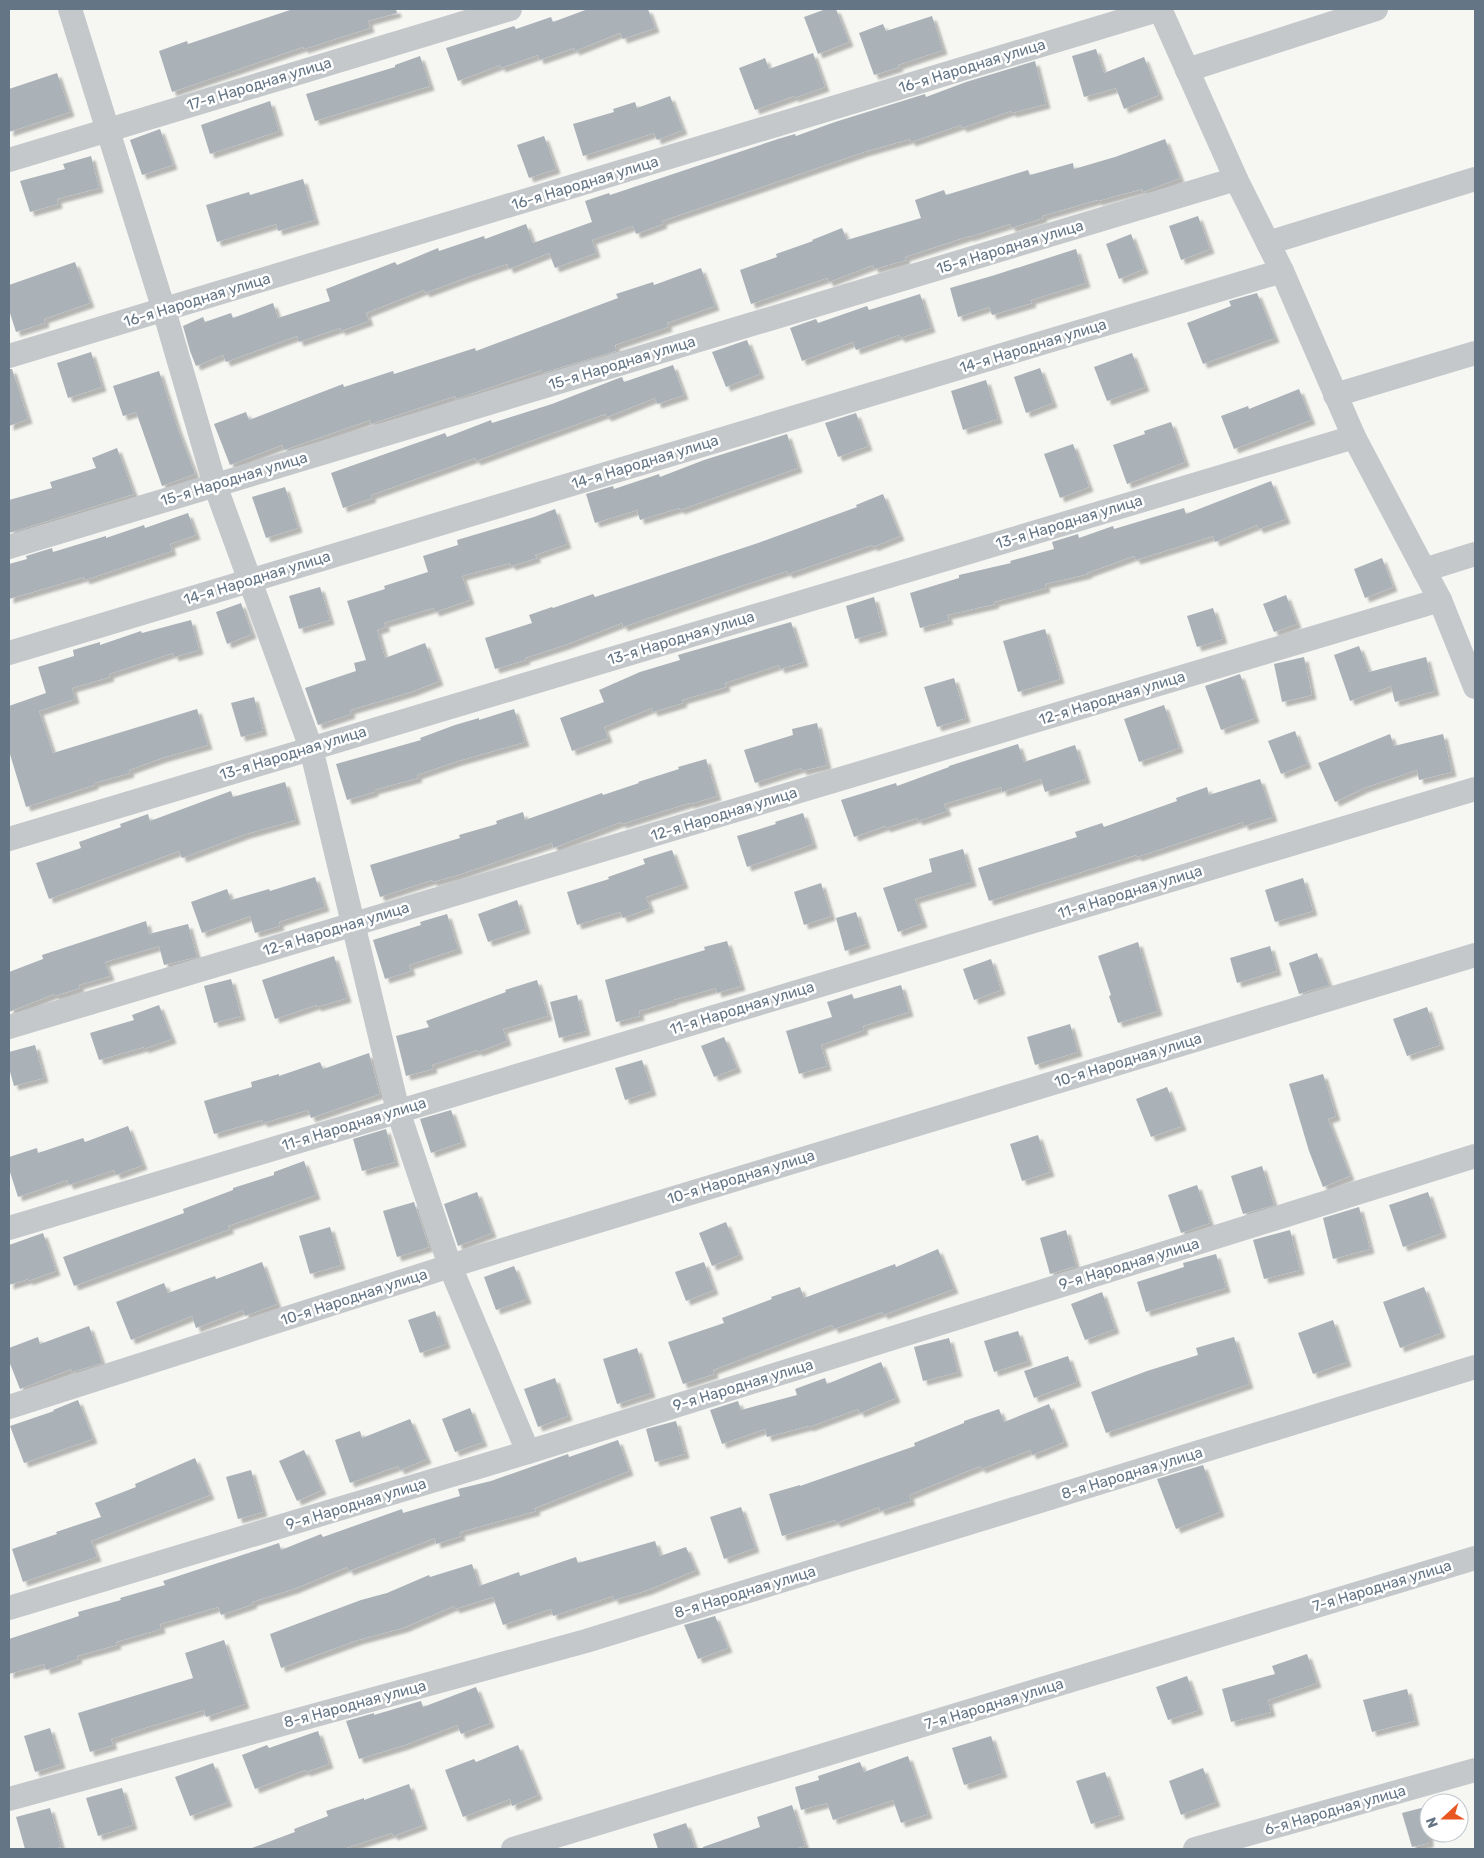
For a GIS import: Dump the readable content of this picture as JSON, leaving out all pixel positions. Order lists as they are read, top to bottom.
{
  "streets": {
    "street": [
      "16-я Народная улица",
      "17-я Народная улица",
      "15-я Народная улица",
      "14-я Народная улица",
      "13-я Народная улица",
      "12-я Народная улица",
      "11-я Народная улица",
      "10-я Народная улица",
      "9-я Народная улица",
      "8-я Народная улица",
      "7-я Народная улица",
      "6-я Народная улица"
    ]
  },
  "north": "left"
}
